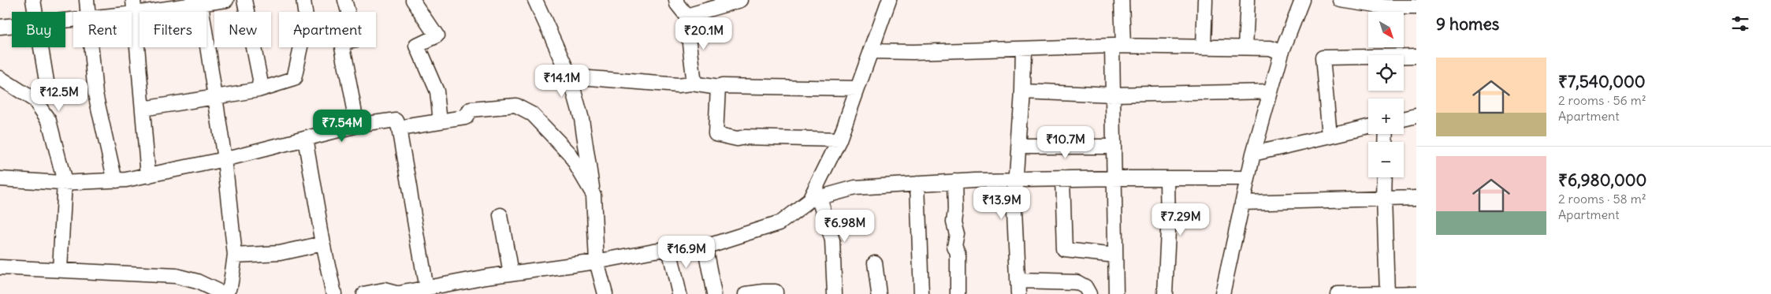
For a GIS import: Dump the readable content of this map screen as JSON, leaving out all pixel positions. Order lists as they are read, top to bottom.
{
  "north": "bottom right",
  "page": {
    "heading": "9 homes",
    "map_buttons": ["+", "−"],
    "chip": [
      "Buy",
      "Rent",
      "Filters",
      "New",
      "Apartment"
    ],
    "price": [
      "₹20.1M",
      "₹14.1M",
      "₹12.5M",
      "₹7.54M",
      "₹10.7M",
      "₹13.9M",
      "₹7.29M",
      "₹6.98M",
      "₹16.9M"
    ],
    "list": [
      {
        "name": "₹7,540,000",
        "note": "2 rooms · 56 m² · Apartment"
      },
      {
        "name": "₹6,980,000",
        "note": "2 rooms · 58 m² · Apartment"
      }
    ]
  }
}
